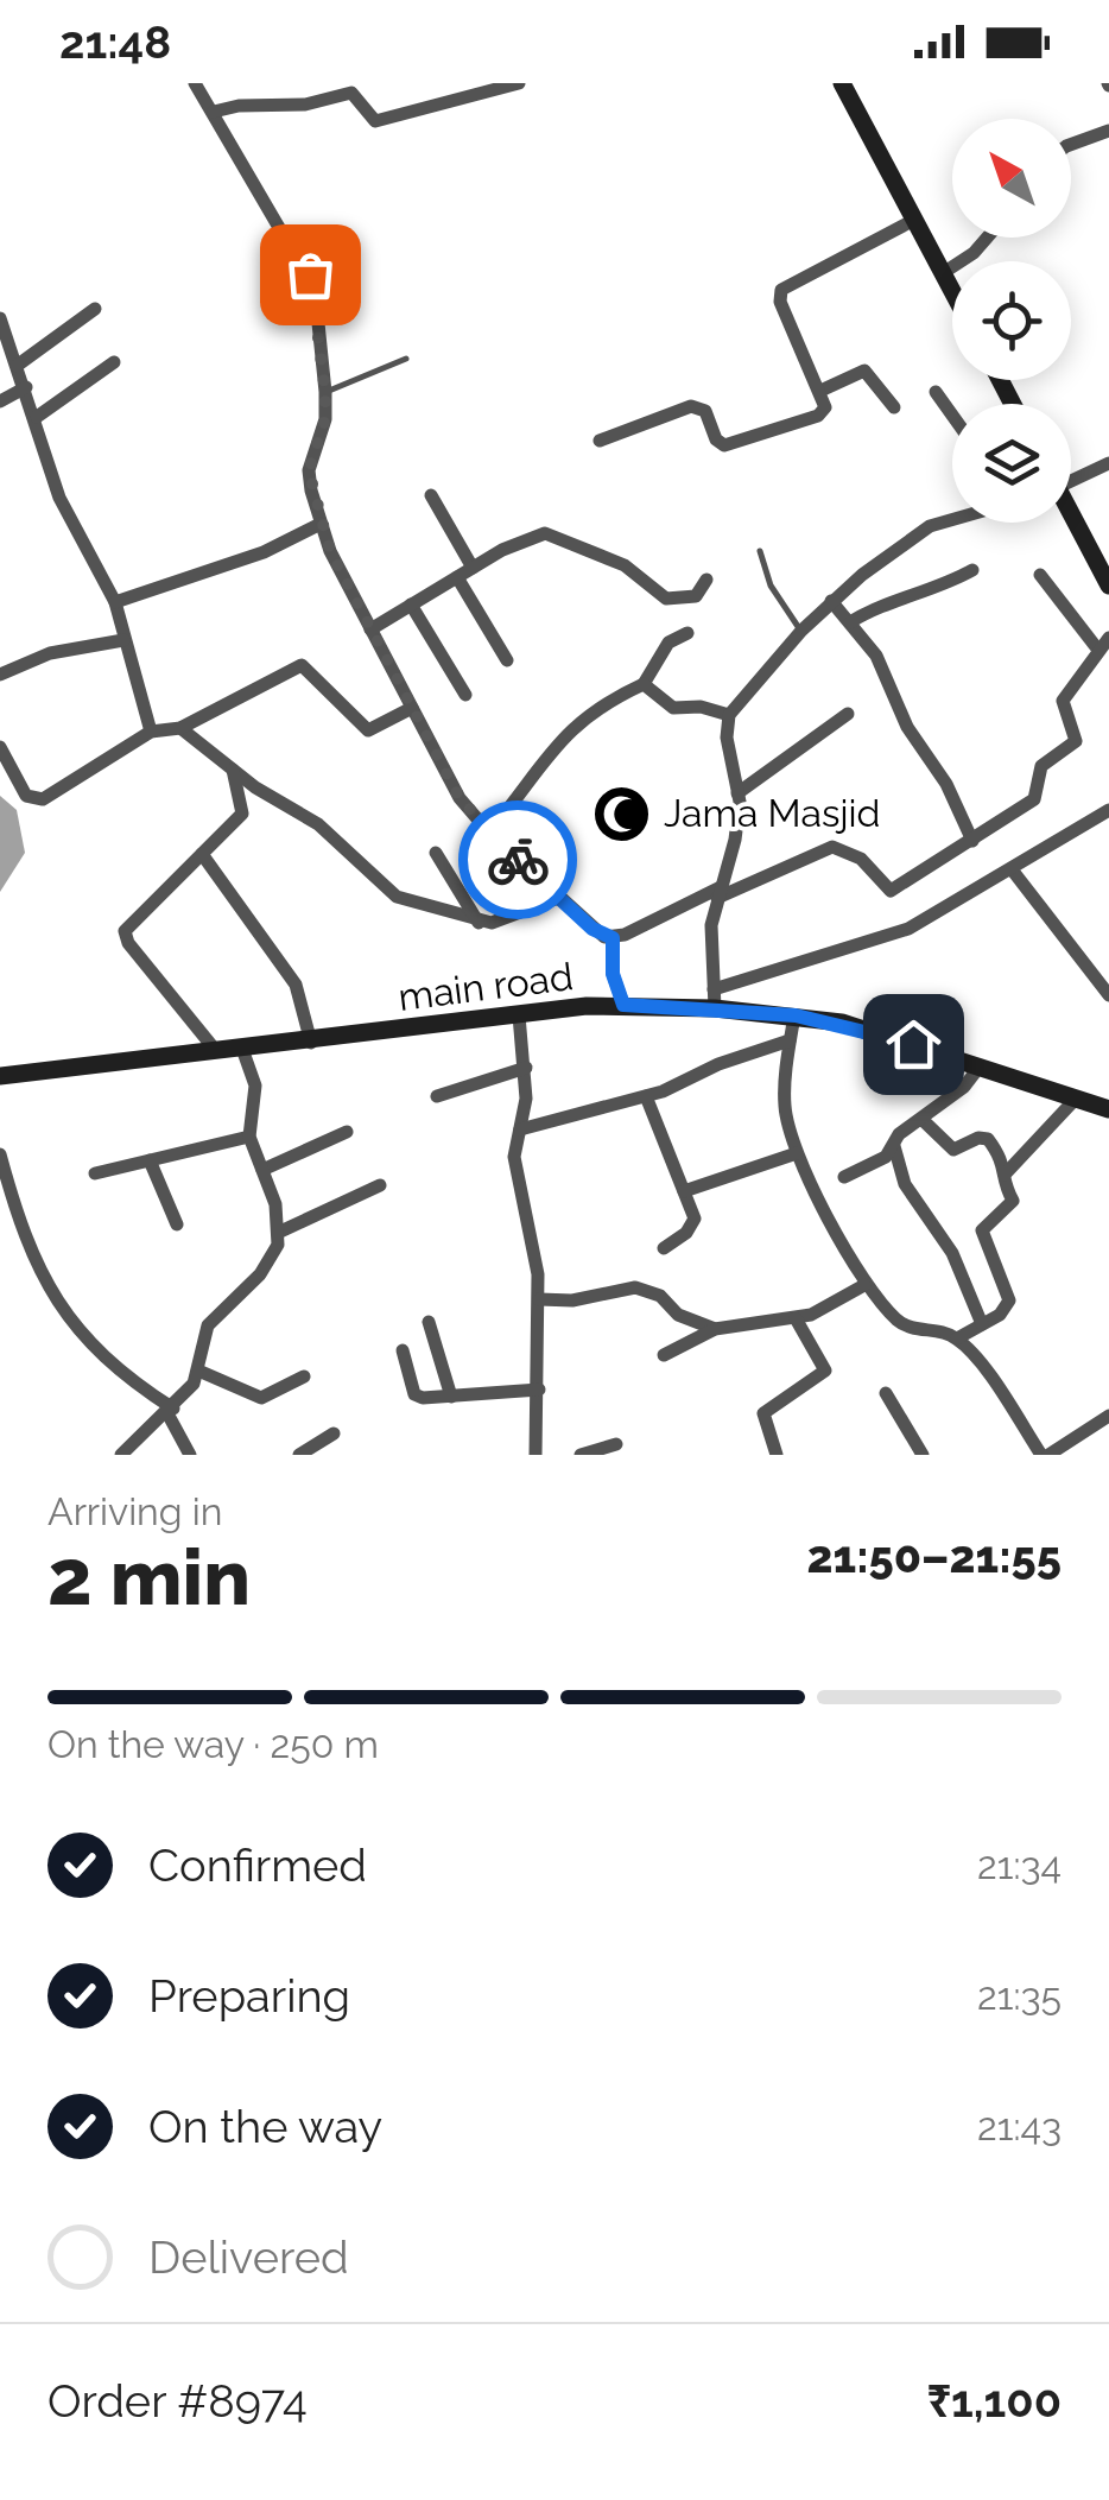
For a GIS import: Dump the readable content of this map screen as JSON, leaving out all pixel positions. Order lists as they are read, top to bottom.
{
  "streets": {
    "main road": ["main road"]
  },
  "places": {
    "mosque": ["Jama Masjid"]
  },
  "north": "top left",
  "page": {
    "status": "21:48",
    "heading": ["2 min", "Arriving in", "21:50–21:55"],
    "panel": ["Order #8974", "₹1,100"],
    "bar": "On the way · 250 m",
    "list": [
      ["Confirmed", "21:34"],
      ["Preparing", "21:35"],
      ["On the way", "21:43"],
      "Delivered"
    ]
  }
}
